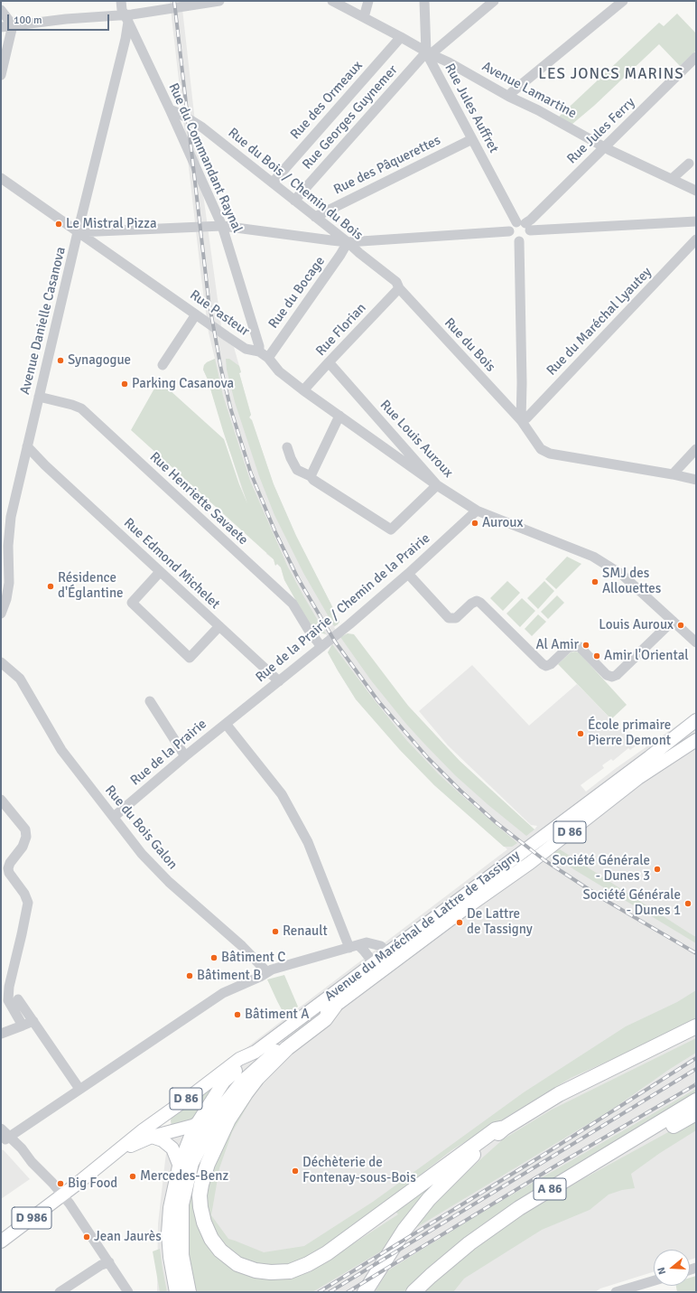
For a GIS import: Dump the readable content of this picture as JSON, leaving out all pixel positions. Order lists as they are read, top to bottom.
{
  "streets": {
    "highway": ["A 86"],
    "main road": ["D 86", "Avenue du Maréchal de Lattre de Tassigny", "D 986"],
    "street": [
      "Avenue Lamartine",
      "Rue des Ormeaux",
      "Rue Jules Auffret",
      "Rue Georges Guynemer",
      "Rue Jules Ferry",
      "Rue du Commandant Raynal",
      "Rue des Pâquerettes",
      "Rue du Bois / Chemin du Bois",
      "Rue du Bocage",
      "Rue Pasteur",
      "Avenue Danielle Casanova",
      "Rue du Maréchal Lyautey",
      "Rue Florian",
      "Rue du Bois",
      "Rue Louis Auroux",
      "Rue Henriette Savaete",
      "Rue Edmond Michelet",
      "Rue de la Prairie / Chemin de la Prairie",
      "Rue de la Prairie",
      "Rue du Bois Galon"
    ]
  },
  "crossings": [
    ["Avenue Lamartine", "Rue des Ormeaux"],
    ["Avenue Lamartine", "Rue Jules Auffret"],
    ["Avenue Lamartine", "Rue Georges Guynemer"],
    ["Avenue Lamartine", "Rue Jules Ferry"],
    ["Rue des Ormeaux", "Rue du Bois / Chemin du Bois"],
    ["Rue Jules Auffret", "Rue Georges Guynemer"],
    ["Rue Jules Auffret", "Rue Jules Ferry"],
    ["Rue Jules Auffret", "Rue des Pâquerettes"],
    ["Rue Georges Guynemer", "Rue du Bois / Chemin du Bois"],
    ["Rue du Commandant Raynal", "Rue du Bois / Chemin du Bois"],
    ["Rue du Commandant Raynal", "Rue Pasteur"],
    ["Rue du Commandant Raynal", "Avenue Danielle Casanova"],
    ["Rue des Pâquerettes", "Rue du Bois / Chemin du Bois"],
    ["Rue du Bois / Chemin du Bois", "Rue du Bocage"],
    ["Rue du Bois / Chemin du Bois", "Rue Florian"],
    ["Rue du Bois / Chemin du Bois", "Rue du Bois"],
    ["Rue du Bocage", "Rue Pasteur"],
    ["Rue Pasteur", "Avenue Danielle Casanova"],
    ["Rue Pasteur", "Rue Florian"],
    ["Rue Pasteur", "Rue Louis Auroux"],
    ["Avenue Danielle Casanova", "Rue Henriette Savaete"],
    ["Avenue Danielle Casanova", "Rue Edmond Michelet"],
    ["Rue du Maréchal Lyautey", "Rue du Bois"],
    ["Rue Florian", "Rue du Bois"],
    ["Rue Florian", "Rue Louis Auroux"],
    ["Rue Louis Auroux", "Rue de la Prairie / Chemin de la Prairie"],
    ["Rue Henriette Savaete", "Rue de la Prairie / Chemin de la Prairie"],
    ["Rue Edmond Michelet", "Rue de la Prairie / Chemin de la Prairie"],
    ["Rue de la Prairie / Chemin de la Prairie", "Rue de la Prairie"],
    ["Rue de la Prairie", "Rue du Bois Galon"],
    ["D 86", "Avenue du Maréchal de Lattre de Tassigny"],
    ["Avenue du Maréchal de Lattre de Tassigny", "D 986"]
  ],
  "districts": ["LES JONCS MARINS"],
  "places": [
    "Le Mistral Pizza",
    "Synagogue",
    "Parking Casanova",
    "Auroux",
    "SMJ des Allouettes",
    "Résidence d'Églantine",
    "Louis Auroux",
    "Al Amir",
    "Amir l'Oriental",
    "École primaire Pierre Demont",
    "Société Générale - Dunes 3",
    "Société Générale - Dunes 1",
    "De Lattre de Tassigny",
    "Renault",
    "Bâtiment C",
    "Bâtiment B",
    "Bâtiment A",
    "Déchèterie de Fontenay-sous-Bois",
    "Mercedes-Benz",
    "Big Food",
    "Jean Jaurès"
  ],
  "scale_bar": "100 m",
  "north": "left"
}
